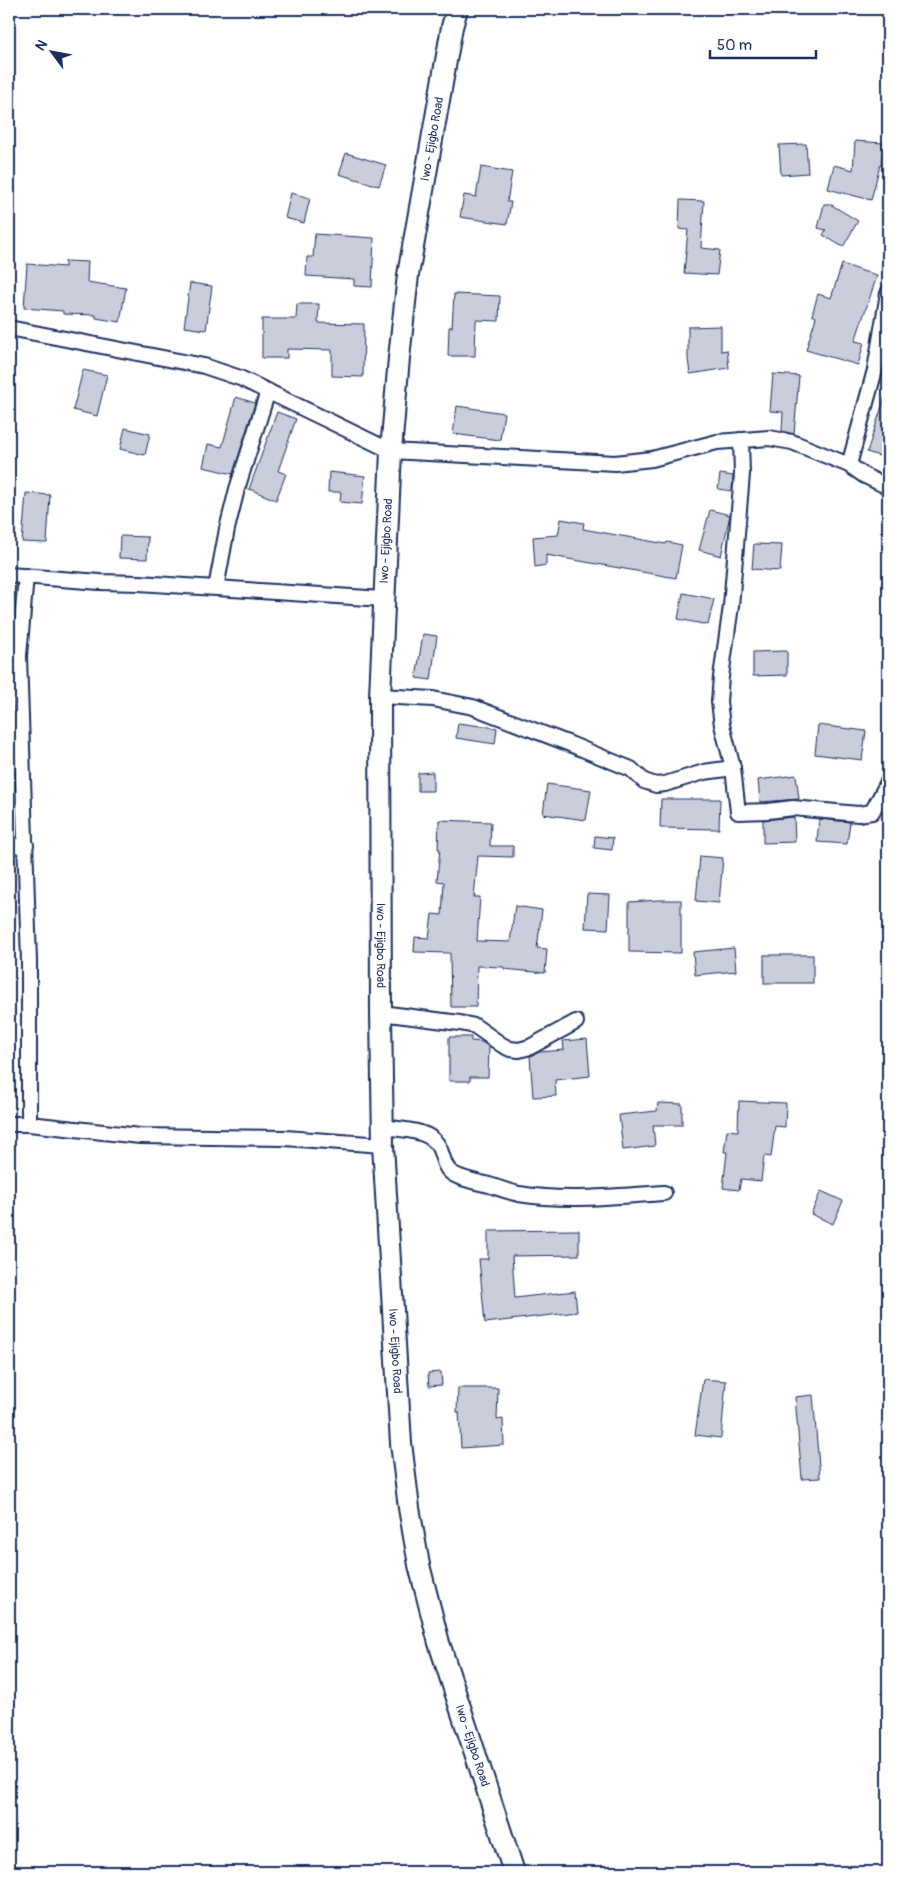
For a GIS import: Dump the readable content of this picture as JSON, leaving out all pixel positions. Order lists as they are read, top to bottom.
{
  "streets": {
    "main road": ["Iwo - Ejigbo Road"]
  },
  "scale_bar": "50 m",
  "north": "top left"
}
